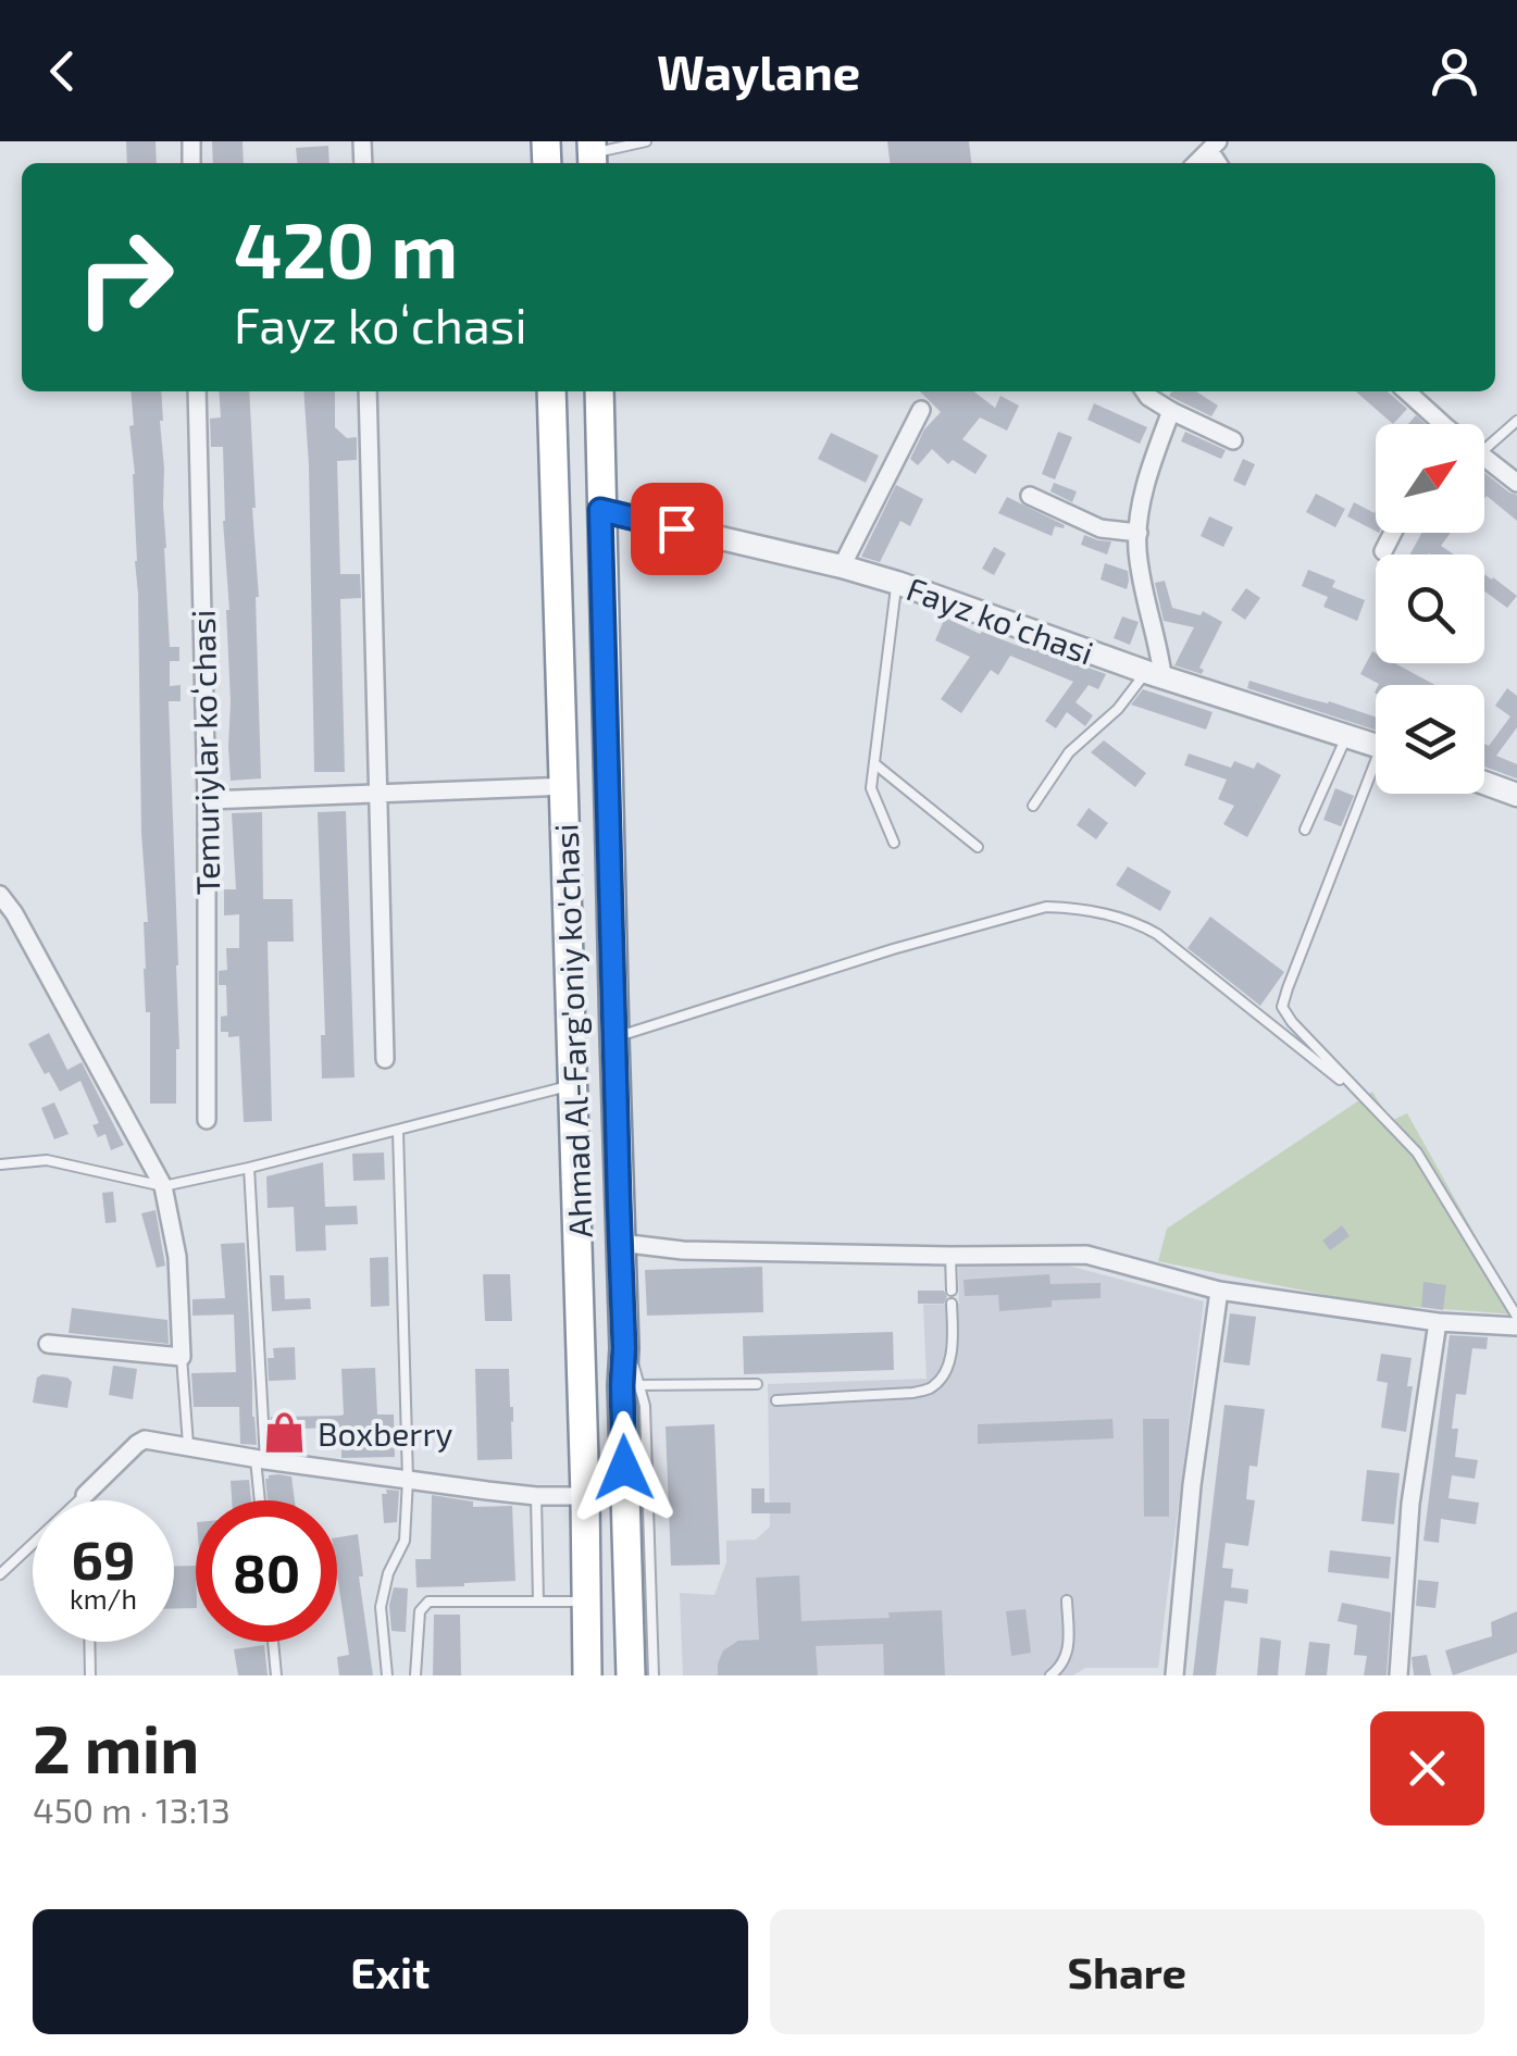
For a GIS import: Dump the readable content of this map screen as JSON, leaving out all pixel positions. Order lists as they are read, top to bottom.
{
  "streets": {
    "highway": ["Ahmad Al-Farg'oniy ko'chasi"],
    "street": ["Fayz koʻchasi", "Temuriylar koʻchasi"]
  },
  "crossings": [
    ["Fayz koʻchasi", "Ahmad Al-Farg'oniy ko'chasi"]
  ],
  "places": {
    "shop": ["Boxberry"]
  },
  "north": "top right",
  "page": {
    "header": "Waylane",
    "turn": ["420 m", "Fayz koʻchasi"],
    "speed": "69 km/h",
    "limit": "80",
    "heading": ["2 min", "450 m · 13:13"],
    "buttons": ["Exit", "Share"]
  }
}
